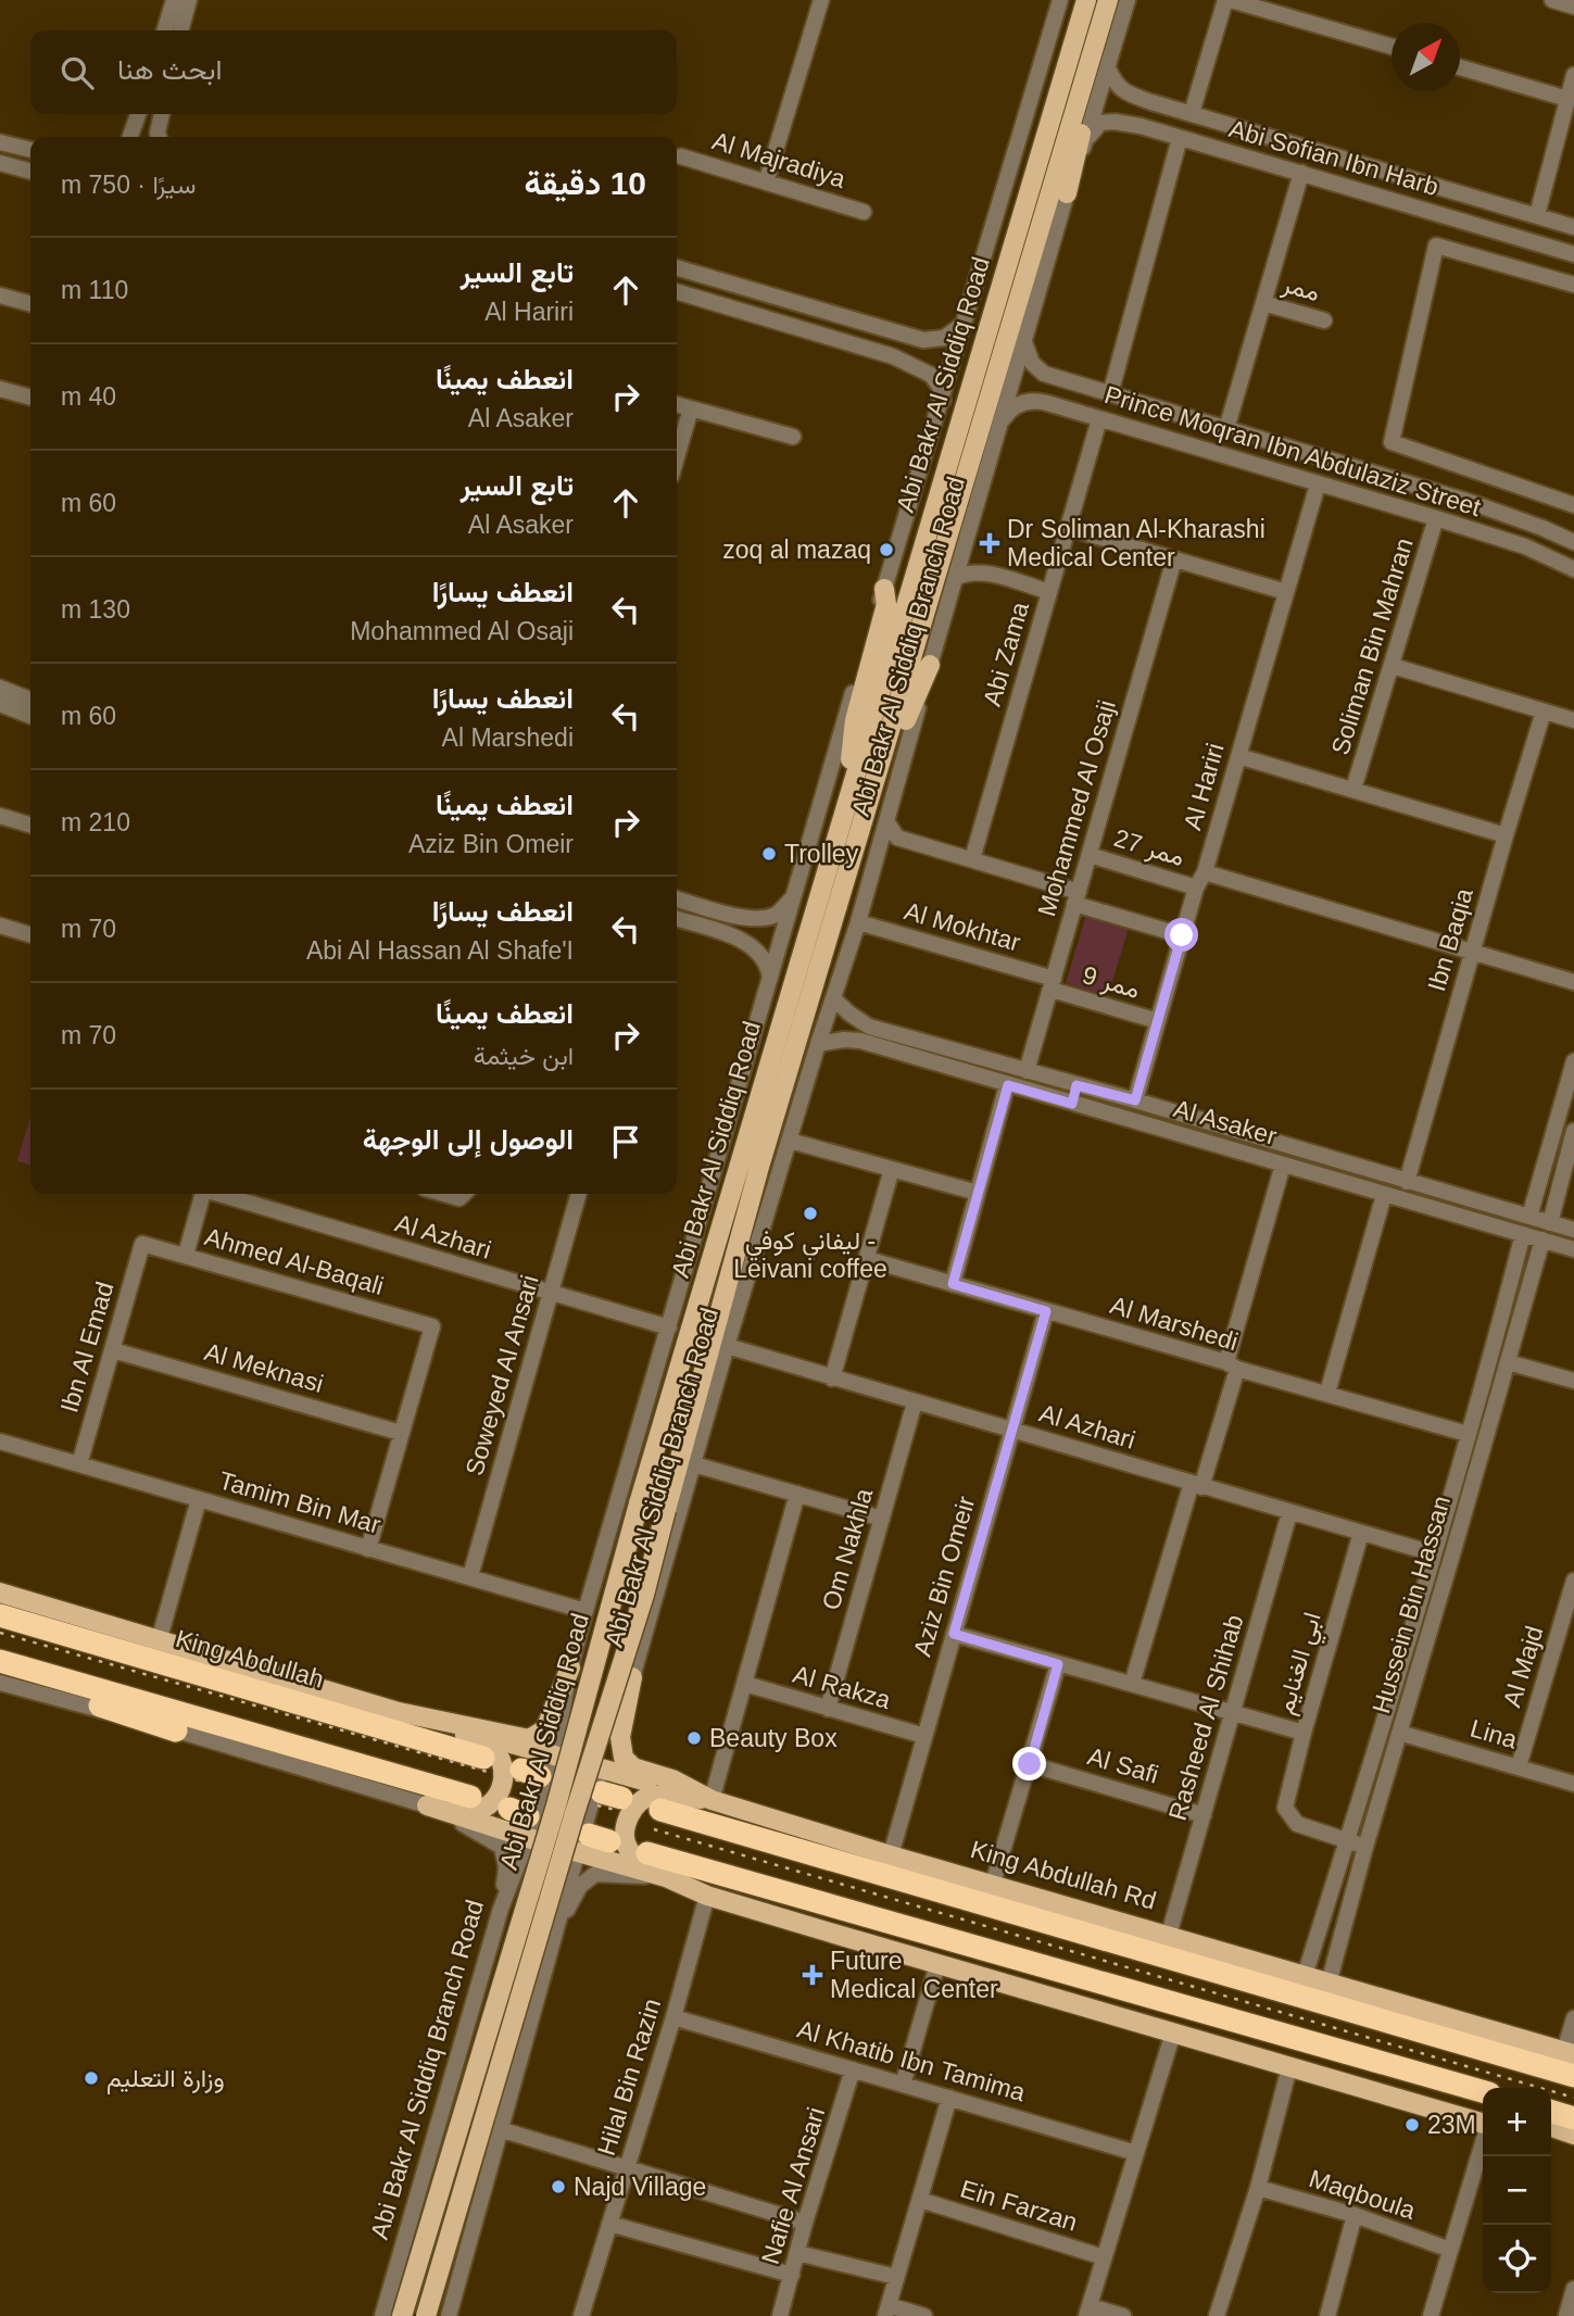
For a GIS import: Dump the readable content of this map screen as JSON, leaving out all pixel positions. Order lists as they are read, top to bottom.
{
  "streets": {
    "highway": ["King Abdullah", "King Abdullah Rd"],
    "main road": ["Abi Bakr Al Siddiq Road", "Abi Bakr Al Siddiq Branch Road"],
    "street": [
      "Abi Sofian Ibn Harb",
      "Al Majradiya",
      "ممر",
      "Prince Moqran Ibn Abdulaziz Street",
      "Soliman Bin Mahran",
      "Abi Zama",
      "Al Hariri",
      "Mohammed Al Osaji",
      "ممر 27",
      "Al Mokhtar",
      "Ibn Baqia",
      "ممر 9",
      "Al Asaker",
      "Al Azhari",
      "Ahmed Al-Baqali",
      "Al Marshedi",
      "Ibn Al Emad",
      "Al Meknasi",
      "Soweyed Al Ansari",
      "Tamim Bin Mar",
      "Om Nakhla",
      "Aziz Bin Omeir",
      "Hussein Bin Hassan",
      "ابي الغنايم",
      "Al Majd",
      "Al Rakza",
      "Rasheed Al Shihab",
      "Lina",
      "Al Safi",
      "Al Khatib Ibn Tamima",
      "Hilal Bin Razin",
      "Nafie Al Ansari",
      "Maqboula",
      "Ein Farzan"
    ]
  },
  "crossings": [
    ["Abi Sofian Ibn Harb", "Abi Bakr Al Siddiq Branch Road"],
    ["Prince Moqran Ibn Abdulaziz Street", "Abi Bakr Al Siddiq Branch Road"],
    ["Prince Moqran Ibn Abdulaziz Street", "Soliman Bin Mahran"],
    ["Prince Moqran Ibn Abdulaziz Street", "Abi Zama"],
    ["Prince Moqran Ibn Abdulaziz Street", "Al Hariri"],
    ["Abi Bakr Al Siddiq Branch Road", "Al Mokhtar"],
    ["Abi Bakr Al Siddiq Branch Road", "Al Asaker"],
    ["Abi Bakr Al Siddiq Branch Road", "Al Azhari"],
    ["Abi Bakr Al Siddiq Branch Road", "Tamim Bin Mar"],
    ["Abi Bakr Al Siddiq Branch Road", "King Abdullah Rd"],
    ["Al Hariri", "ممر 27"],
    ["Al Hariri", "ممر 9"],
    ["Al Hariri", "Al Asaker"],
    ["Mohammed Al Osaji", "ممر 27"],
    ["Mohammed Al Osaji", "Al Mokhtar"],
    ["Mohammed Al Osaji", "ممر 9"],
    ["Mohammed Al Osaji", "Al Asaker"],
    ["Al Mokhtar", "ممر 9"],
    ["Ibn Baqia", "Al Asaker"],
    ["Al Asaker", "Hussein Bin Hassan"],
    ["Al Azhari", "Soweyed Al Ansari"],
    ["Al Azhari", "Om Nakhla"],
    ["Al Azhari", "Aziz Bin Omeir"],
    ["Al Azhari", "Hussein Bin Hassan"],
    ["Al Azhari", "ابي الغنايم"],
    ["Al Azhari", "Rasheed Al Shihab"],
    ["Ahmed Al-Baqali", "Ibn Al Emad"],
    ["Ahmed Al-Baqali", "Al Meknasi"],
    ["Al Marshedi", "Aziz Bin Omeir"],
    ["Al Marshedi", "Hussein Bin Hassan"],
    ["Ibn Al Emad", "Al Meknasi"],
    ["Ibn Al Emad", "Tamim Bin Mar"],
    ["Soweyed Al Ansari", "Tamim Bin Mar"],
    ["Om Nakhla", "Al Rakza"],
    ["Aziz Bin Omeir", "Al Rakza"],
    ["Aziz Bin Omeir", "King Abdullah Rd"],
    ["Hussein Bin Hassan", "ابي الغنايم"],
    ["Hussein Bin Hassan", "Lina"],
    ["Hussein Bin Hassan", "King Abdullah Rd"],
    ["Al Majd", "Lina"],
    ["Rasheed Al Shihab", "Al Safi"],
    ["Rasheed Al Shihab", "King Abdullah Rd"],
    ["Al Khatib Ibn Tamima", "Hilal Bin Razin"],
    ["Al Khatib Ibn Tamima", "Nafie Al Ansari"]
  ],
  "places": {
    "health": ["Dr Soliman Al-Kharashi Medical Center", "Future Medical Center"],
    "other": [
      "zoq al mazaq",
      "Trolley",
      "ليفاني كوفي - Leivani coffee",
      "Beauty Box",
      "وزارة التعليم",
      "23M",
      "Najd Village"
    ]
  },
  "north": "top right",
  "page": {
    "search": "ابحث هنا",
    "heading": ["10 دقيقة", "سيرًا · 750 m"],
    "list": [
      ["تابع السير", "Al Hariri", "110 m"],
      ["انعطف يمينًا", "Al Asaker", "40 m"],
      ["تابع السير", "Al Asaker", "60 m"],
      ["انعطف يسارًا", "Mohammed Al Osaji", "130 m"],
      ["انعطف يسارًا", "Al Marshedi", "60 m"],
      ["انعطف يمينًا", "Aziz Bin Omeir", "210 m"],
      ["انعطف يسارًا", "Abi Al Hassan Al Shafe'I", "70 m"],
      ["انعطف يمينًا", "ابن خيثمة", "70 m"],
      "الوصول إلى الوجهة"
    ],
    "map_buttons": ["+", "−"]
  }
}
